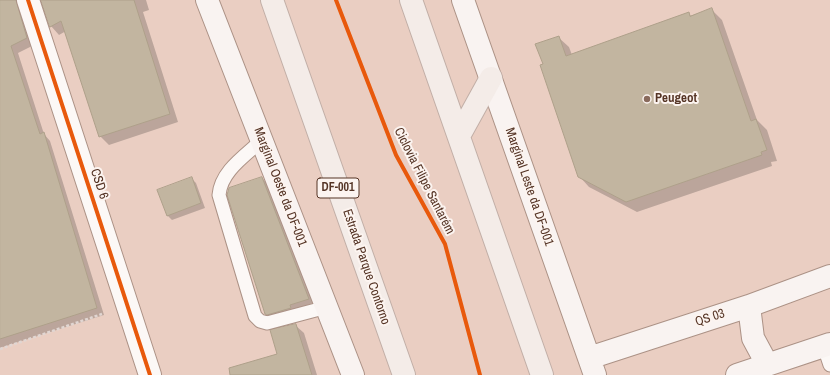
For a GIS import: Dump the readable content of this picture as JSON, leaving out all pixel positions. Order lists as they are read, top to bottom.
{
  "streets": {
    "highway": ["DF-001", "Estrada Parque Contorno"],
    "main road": ["Marginal Oeste da DF-001", "Marginal Leste da DF-001", "QS 03"],
    "street": ["CSD 6"],
    "cycle path": ["Ciclovia Filipe Santarém"]
  },
  "crossings": [
    ["Marginal Leste da DF-001", "QS 03"]
  ],
  "places": ["Peugeot"]
}
